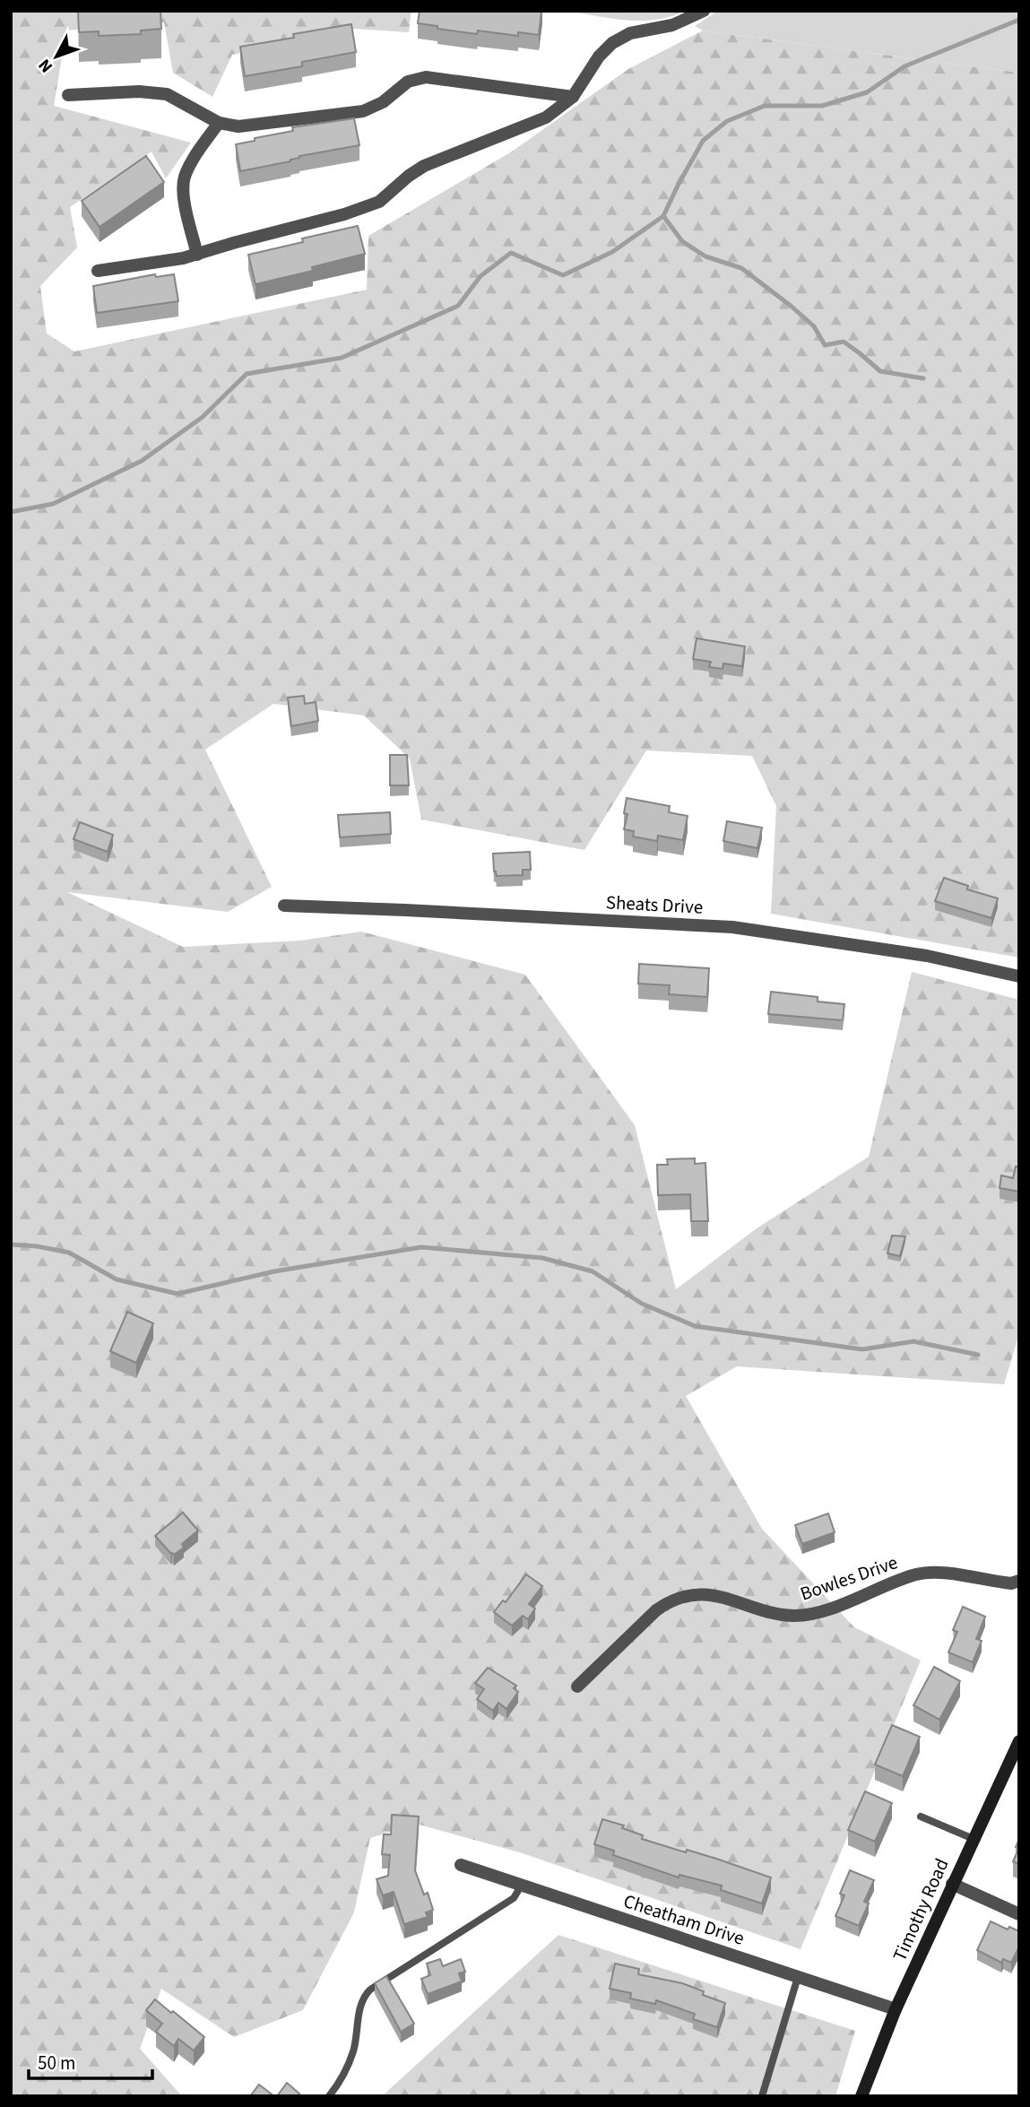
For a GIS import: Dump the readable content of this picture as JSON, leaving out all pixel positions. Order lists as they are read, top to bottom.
{
  "streets": {
    "main road": ["Timothy Road"],
    "street": ["Sheats Drive", "Bowles Drive", "Cheatham Drive"]
  },
  "crossings": [
    ["Timothy Road", "Cheatham Drive"]
  ],
  "scale_bar": "50 m",
  "north": "bottom left"
}
